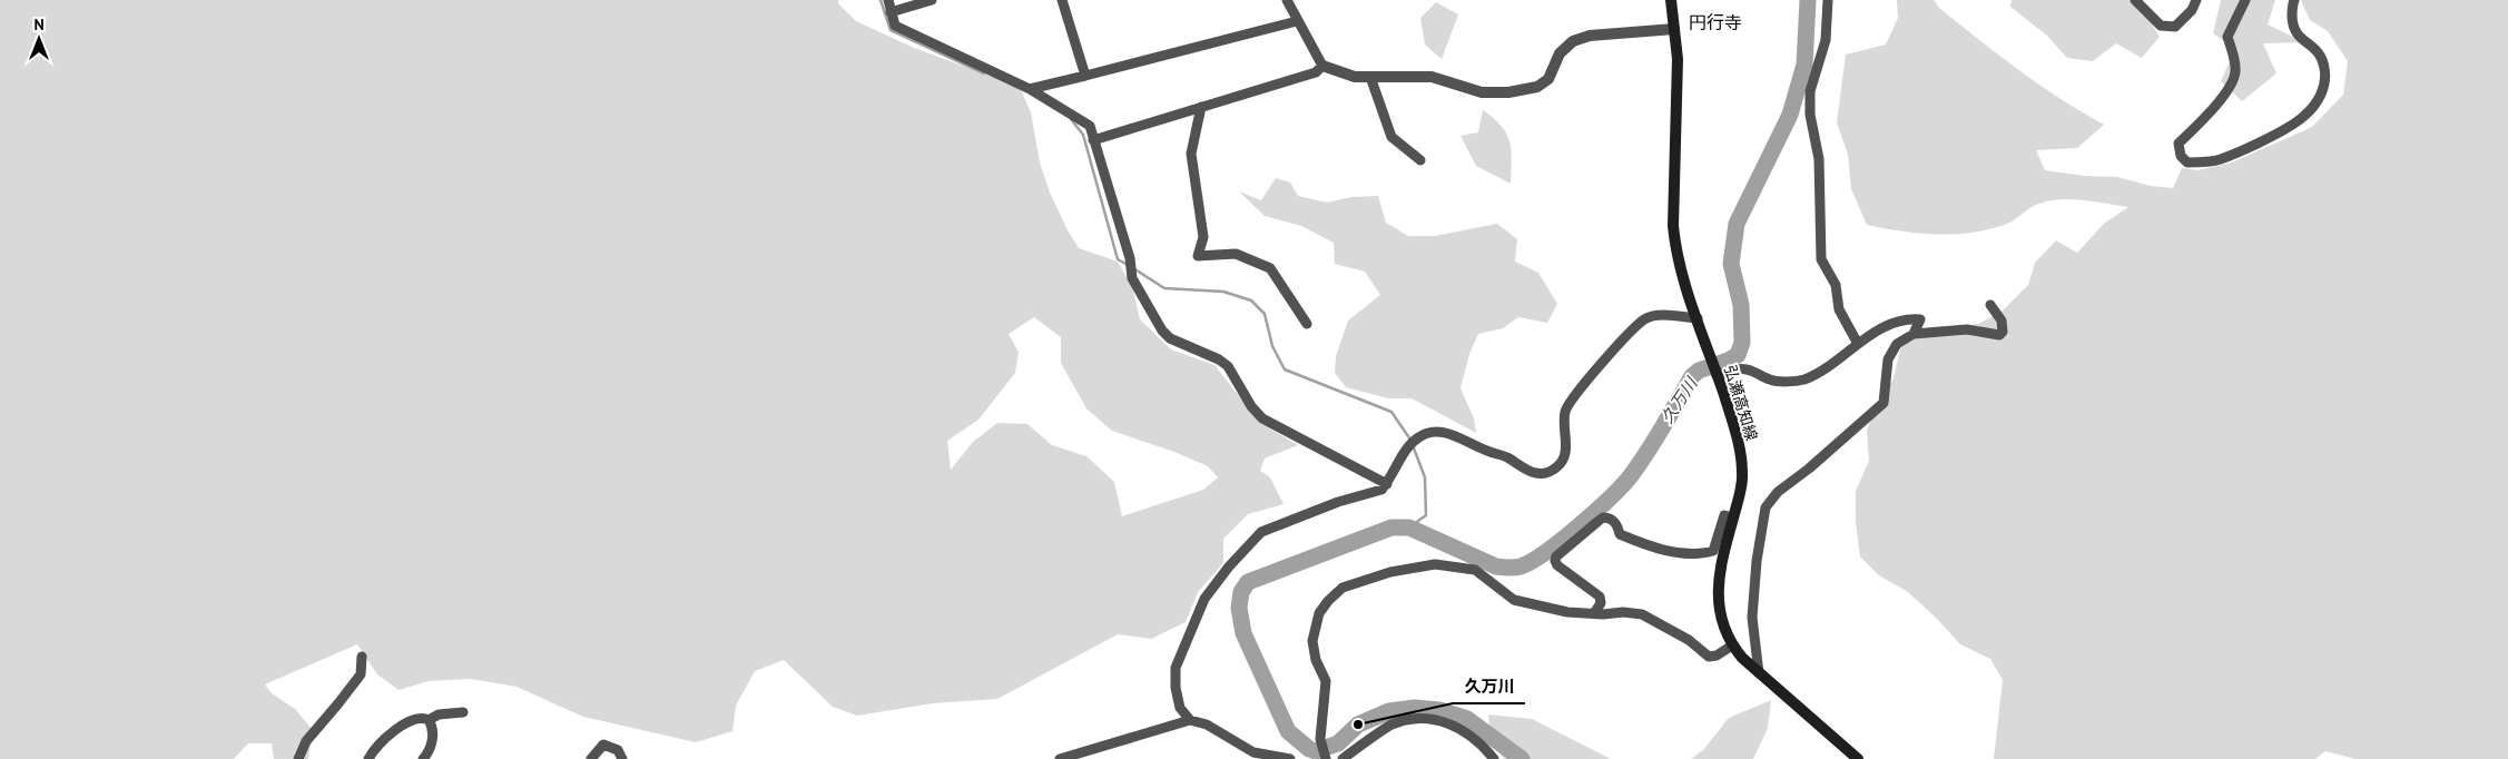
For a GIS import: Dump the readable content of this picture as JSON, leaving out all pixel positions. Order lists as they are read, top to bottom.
{
  "streets": {
    "main road": ["弘瀬高知線"]
  },
  "districts": ["円行寺"],
  "water": ["久万川"],
  "places": ["久万川"],
  "north": "top"
}
